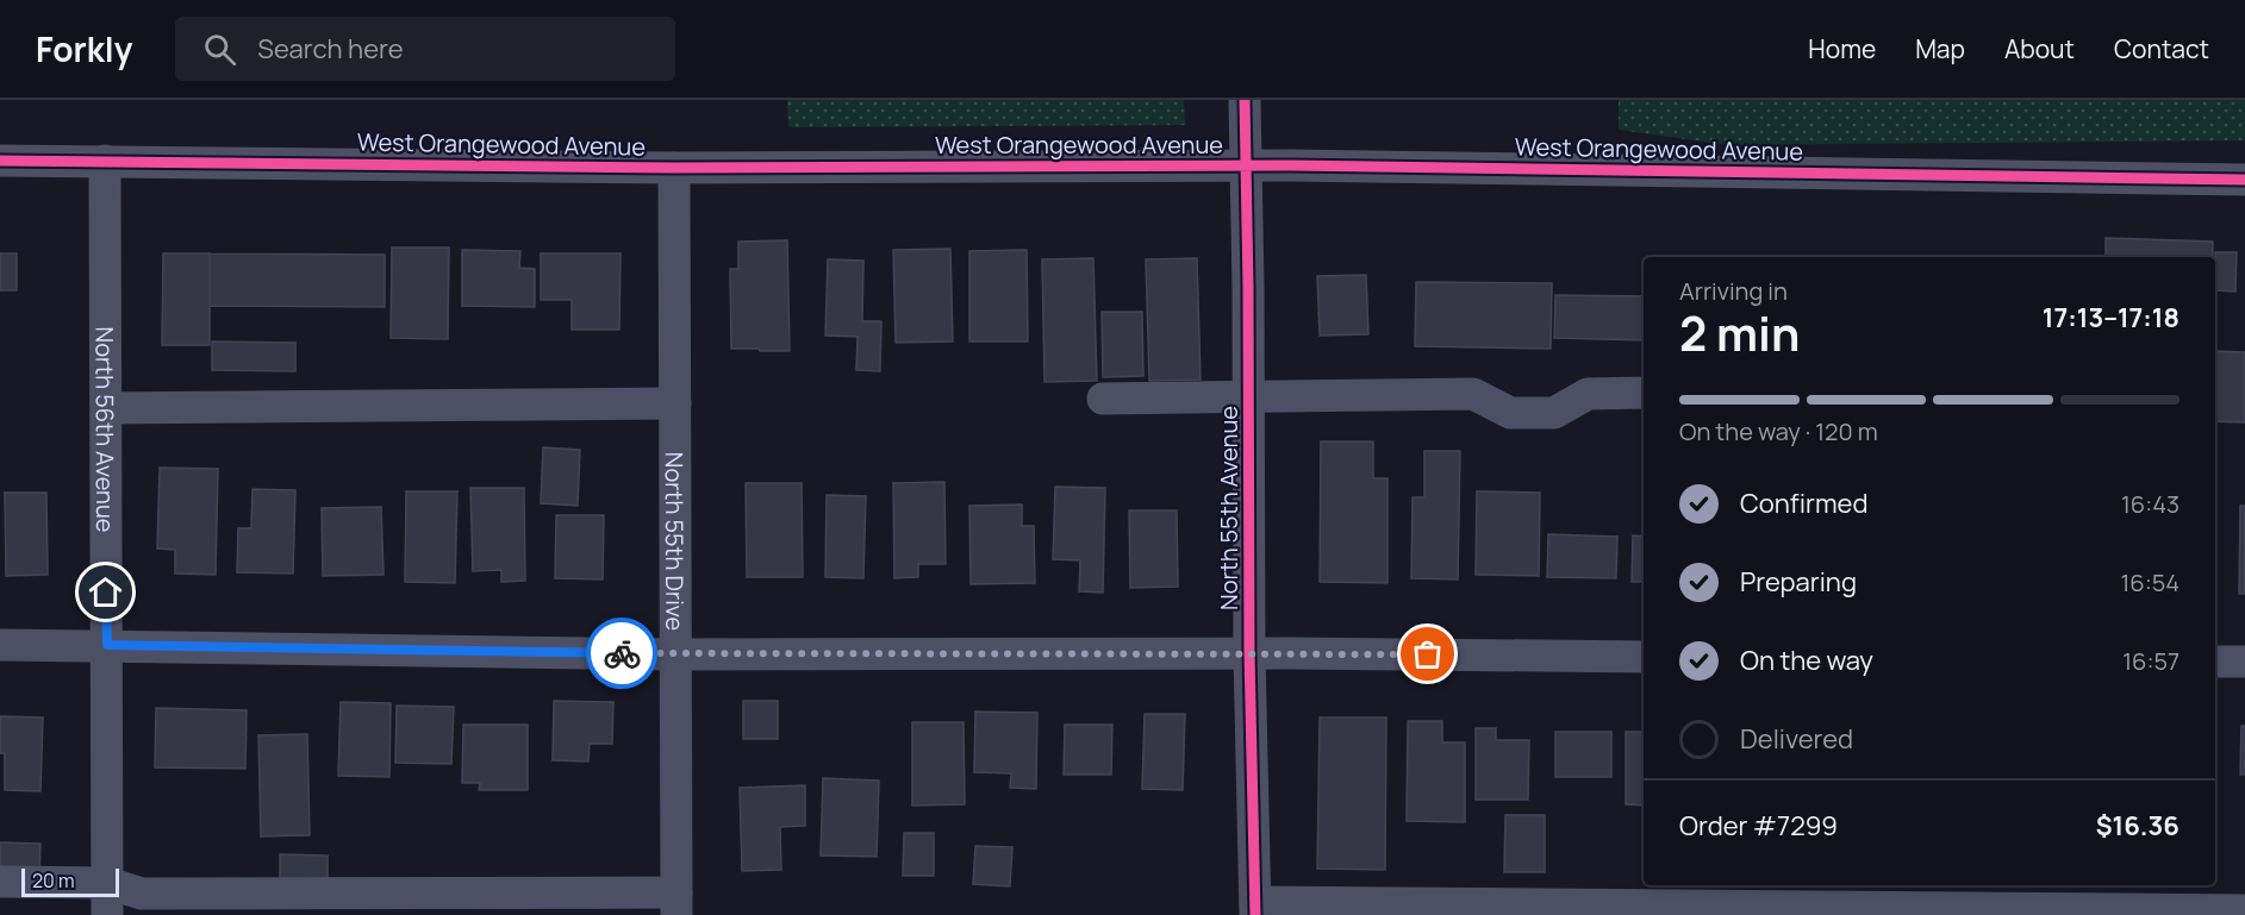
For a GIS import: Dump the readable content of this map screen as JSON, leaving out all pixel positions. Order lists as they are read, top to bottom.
{
  "streets": {
    "street": [
      "West Orangewood Avenue",
      "North 56th Avenue",
      "North 55th Avenue",
      "North 55th Drive"
    ]
  },
  "crossings": [
    ["West Orangewood Avenue", "North 56th Avenue"],
    ["West Orangewood Avenue", "North 55th Avenue"],
    ["West Orangewood Avenue", "North 55th Drive"]
  ],
  "scale_bar": "20 m",
  "page": {
    "header": "Forkly",
    "search": "Search here",
    "nav": [
      "Home",
      "Map",
      "About",
      "Contact"
    ],
    "heading": ["2 min", "Arriving in", "17:13–17:18"],
    "panel": ["Order #7299", "$16.36"],
    "bar": "On the way · 120 m",
    "list": [
      ["Confirmed", "16:43"],
      ["Preparing", "16:54"],
      ["On the way", "16:57"],
      "Delivered"
    ],
    "scale": "20 m"
  }
}
